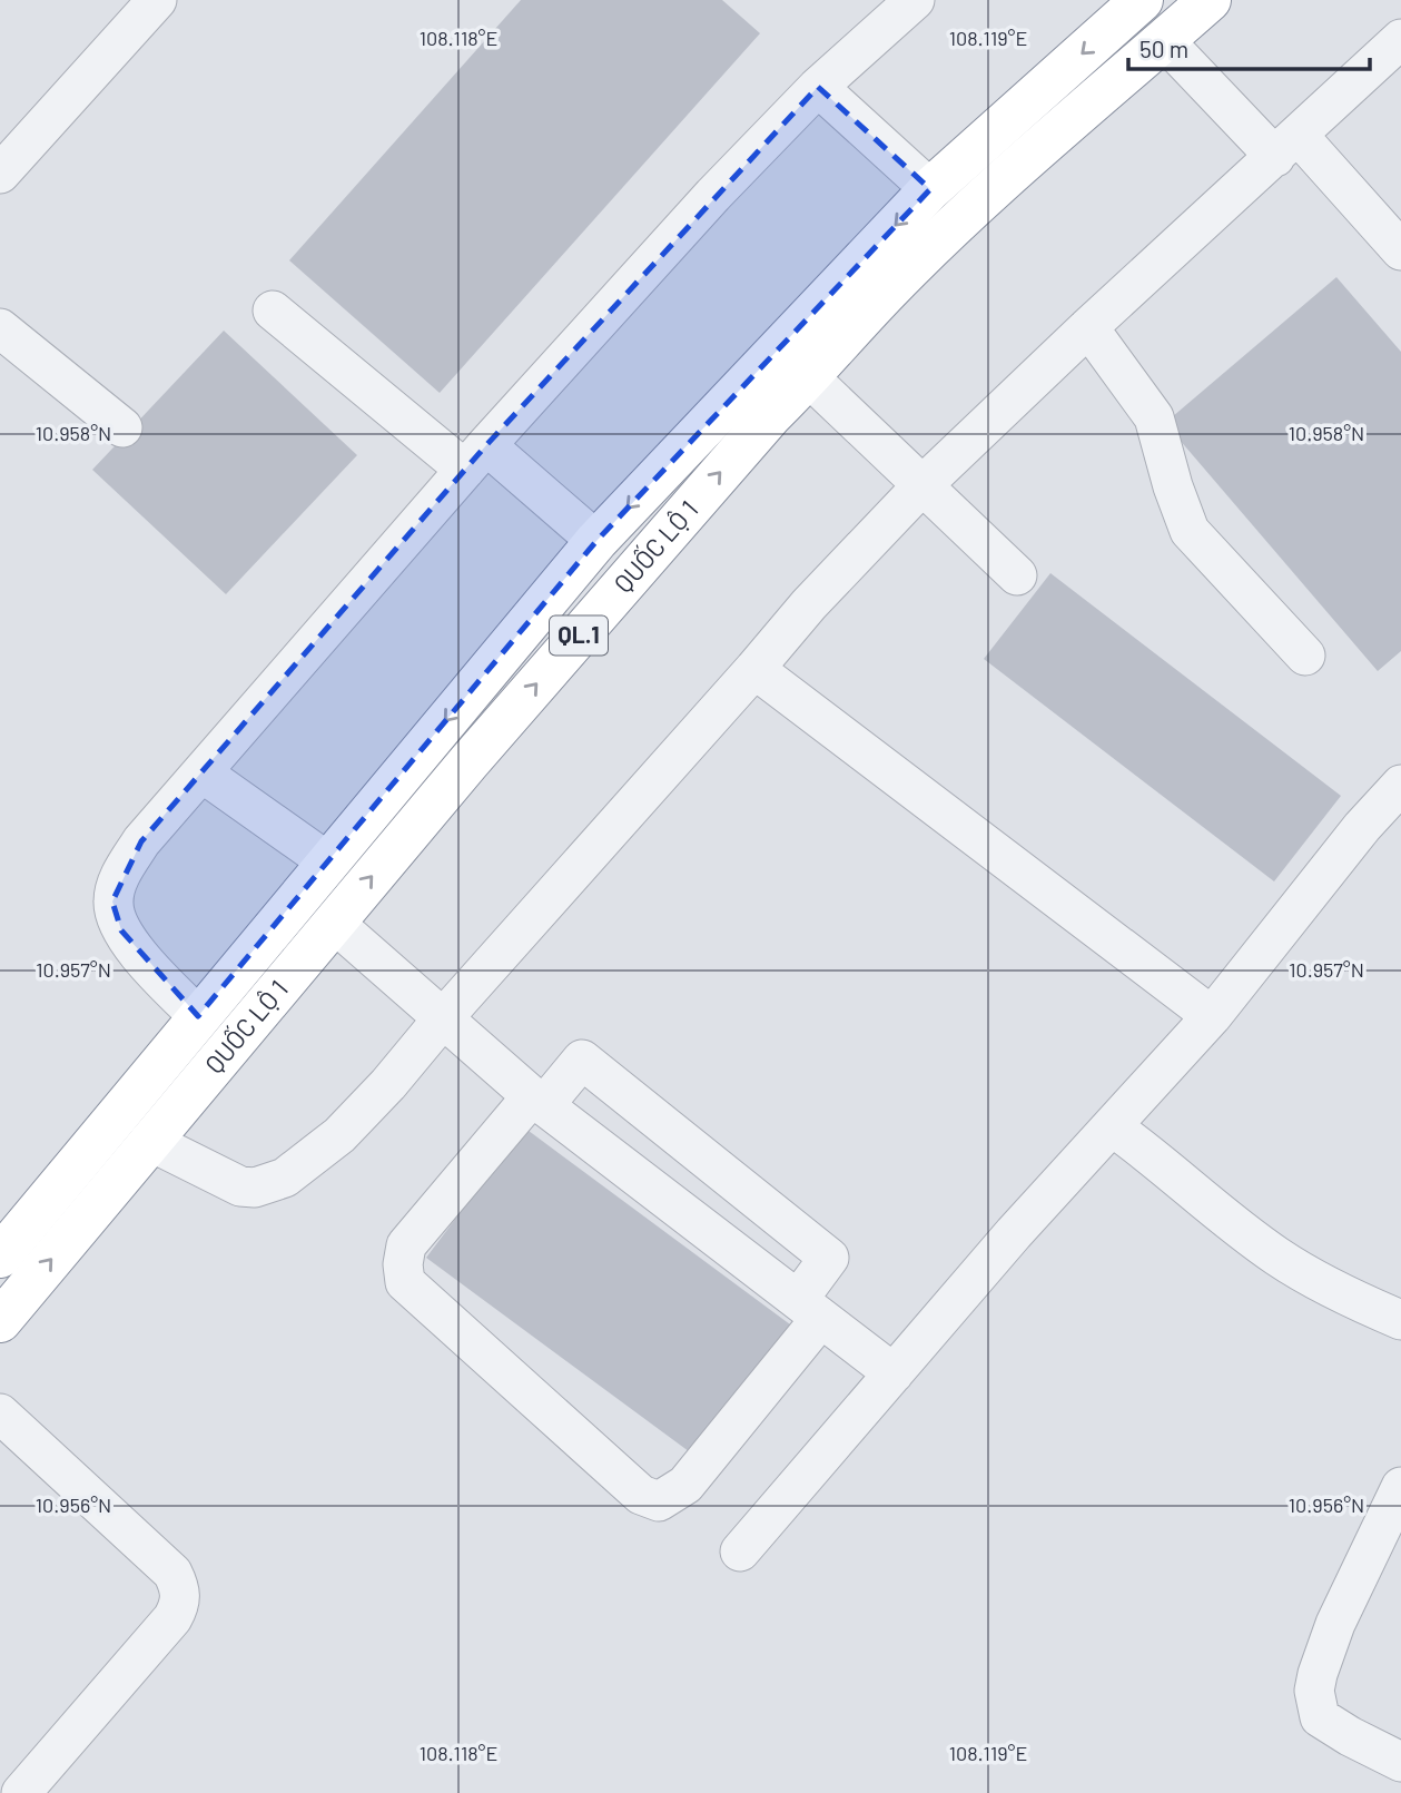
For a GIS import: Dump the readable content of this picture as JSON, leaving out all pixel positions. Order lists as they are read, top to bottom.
{
  "streets": {
    "highway": ["QUỐC LỘ 1", "QL.1"]
  },
  "scale_bar": "50 m",
  "coordinates": [
    "108.118°E",
    "108.119°E",
    "10.958°N",
    "10.957°N",
    "10.956°N"
  ]
}
